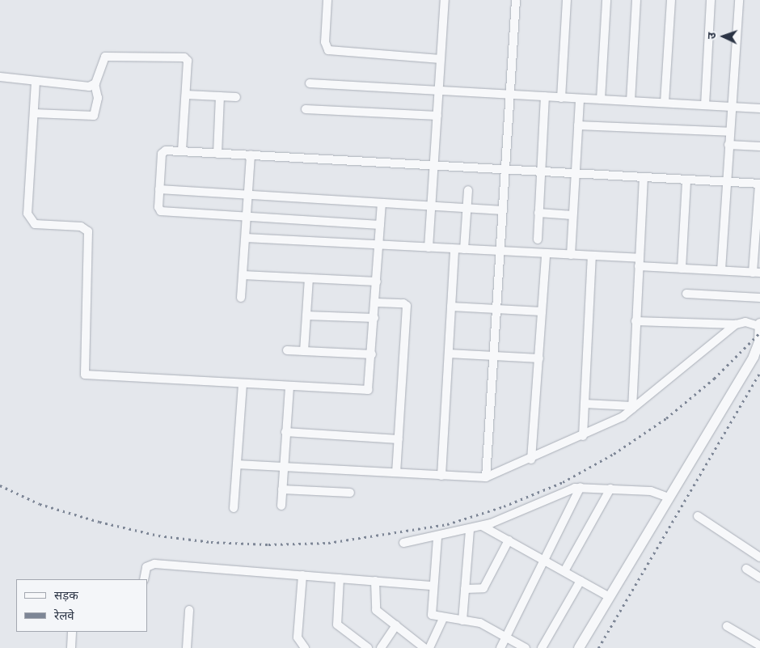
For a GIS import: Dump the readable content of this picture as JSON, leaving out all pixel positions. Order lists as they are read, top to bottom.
{
  "legend": ["सड़क", "रेलवे"],
  "north": "left"
}
